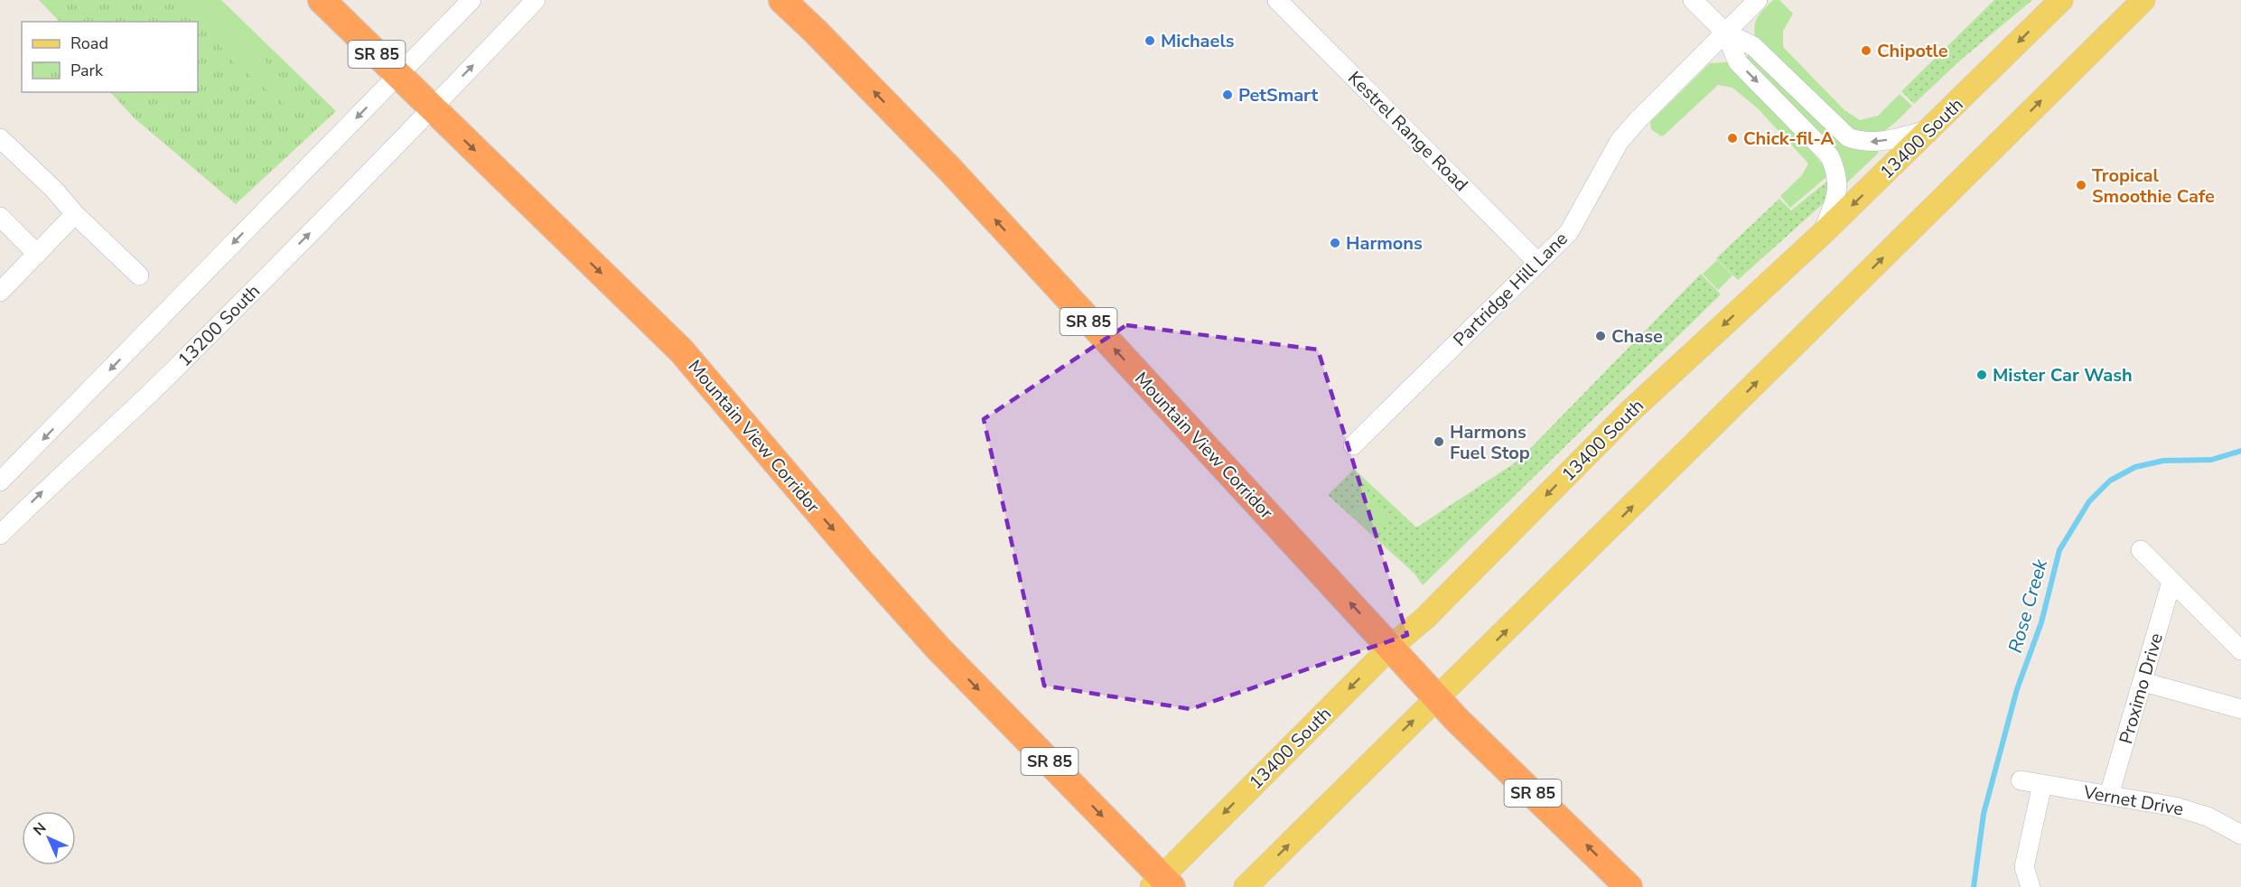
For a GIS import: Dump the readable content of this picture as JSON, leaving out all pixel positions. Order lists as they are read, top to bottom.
{
  "streets": {
    "highway": ["SR 85", "Mountain View Corridor"],
    "main road": ["13400 South"],
    "street": [
      "Kestrel Range Road",
      "Partridge Hill Lane",
      "13200 South",
      "Proximo Drive",
      "Vernet Drive"
    ]
  },
  "crossings": [
    ["Kestrel Range Road", "Partridge Hill Lane"],
    ["13400 South", "Mountain View Corridor"],
    ["13200 South", "Mountain View Corridor"],
    ["Proximo Drive", "Vernet Drive"]
  ],
  "water": ["Rose Creek"],
  "places": [
    "Michaels",
    "Chipotle",
    "PetSmart",
    "Chick-fil-A",
    "Tropical Smoothie Cafe",
    "Harmons",
    "Chase",
    "Mister Car Wash",
    "Harmons Fuel Stop"
  ],
  "legend": ["Road", "Park"],
  "north": "top left"
}
